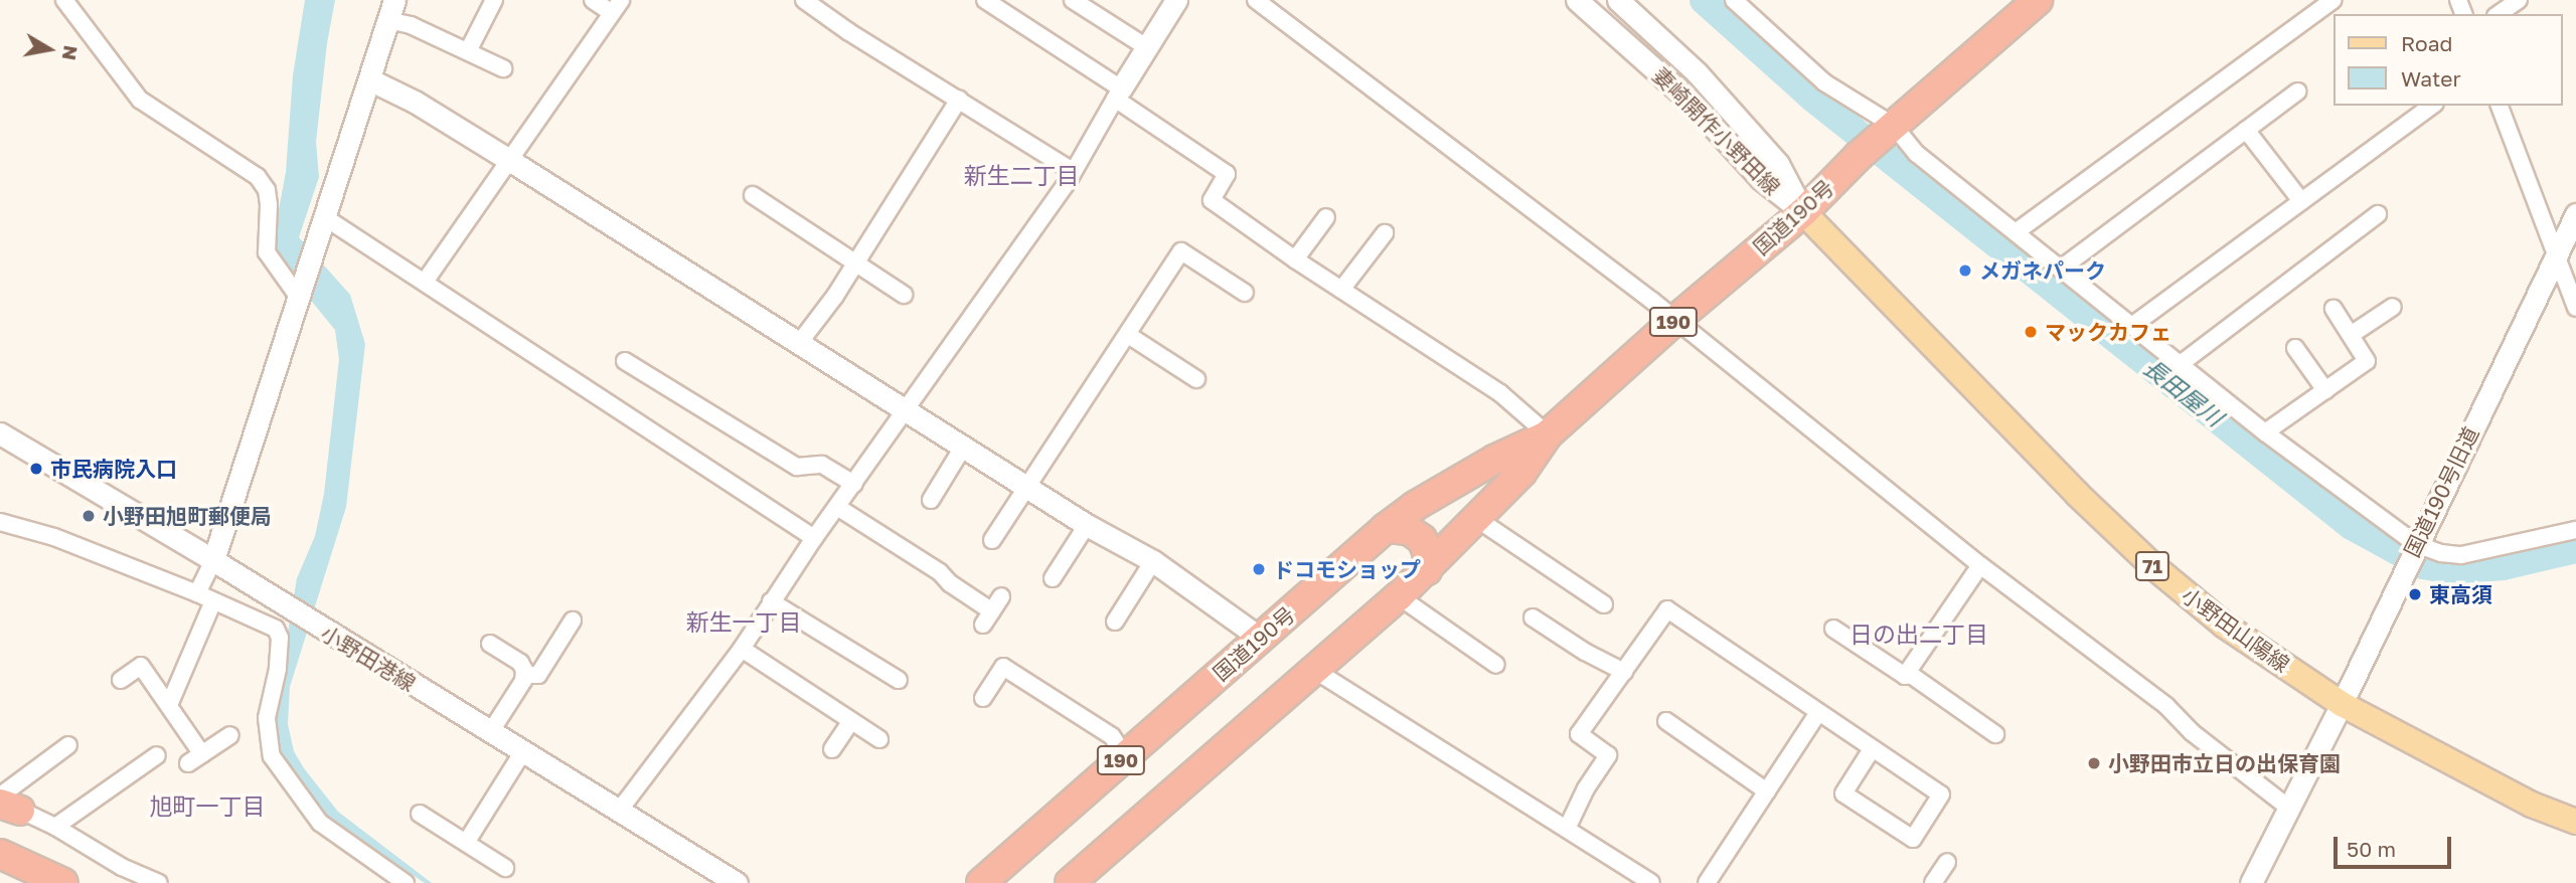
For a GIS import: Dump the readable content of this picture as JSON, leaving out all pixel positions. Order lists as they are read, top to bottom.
{
  "streets": {
    "highway": ["国道190号", "190"],
    "main road": ["71", "小野田山陽線"],
    "street": ["妻崎開作小野田線", "国道190号旧道", "小野田港線"]
  },
  "crossings": [
    ["妻崎開作小野田線", "国道190号"],
    ["妻崎開作小野田線", "小野田山陽線"],
    ["国道190号", "小野田山陽線"],
    ["国道190号旧道", "小野田山陽線"]
  ],
  "districts": [
    "新生二丁目",
    "新生一丁目",
    "日の出二丁目",
    "旭町一丁目"
  ],
  "water": ["長田屋川"],
  "places": [
    "メガネパーク",
    "マックカフェ",
    "市民病院入口",
    "小野田旭町郵便局",
    "ドコモショップ",
    "東高須",
    "小野田市立日の出保育園"
  ],
  "legend": ["Road", "Water"],
  "scale_bar": "50 m",
  "north": "right"
}
